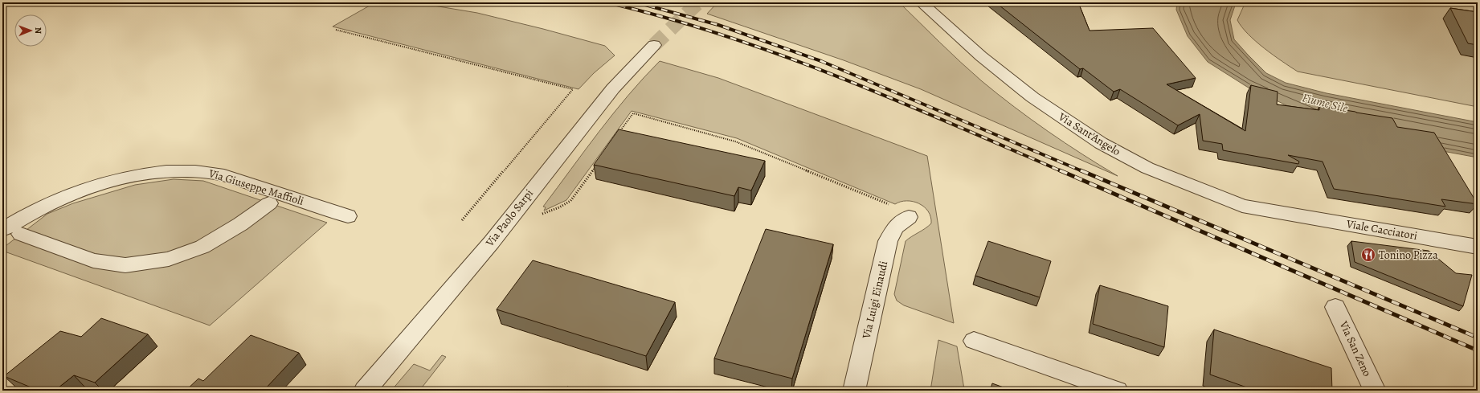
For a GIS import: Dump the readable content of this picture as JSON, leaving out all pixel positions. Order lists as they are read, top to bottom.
{
  "streets": {
    "street": [
      "Via Sant'Angelo",
      "Via Giuseppe Maffioli",
      "Via Paolo Sarpi",
      "Viale Cacciatori",
      "Via Luigi Einaudi",
      "Via San Zeno"
    ]
  },
  "crossings": [
    ["Via Sant'Angelo", "Viale Cacciatori"]
  ],
  "water": ["Fiume Sile"],
  "places": {
    "restaurant": ["Tonino Pizza"]
  },
  "north": "right"
}
